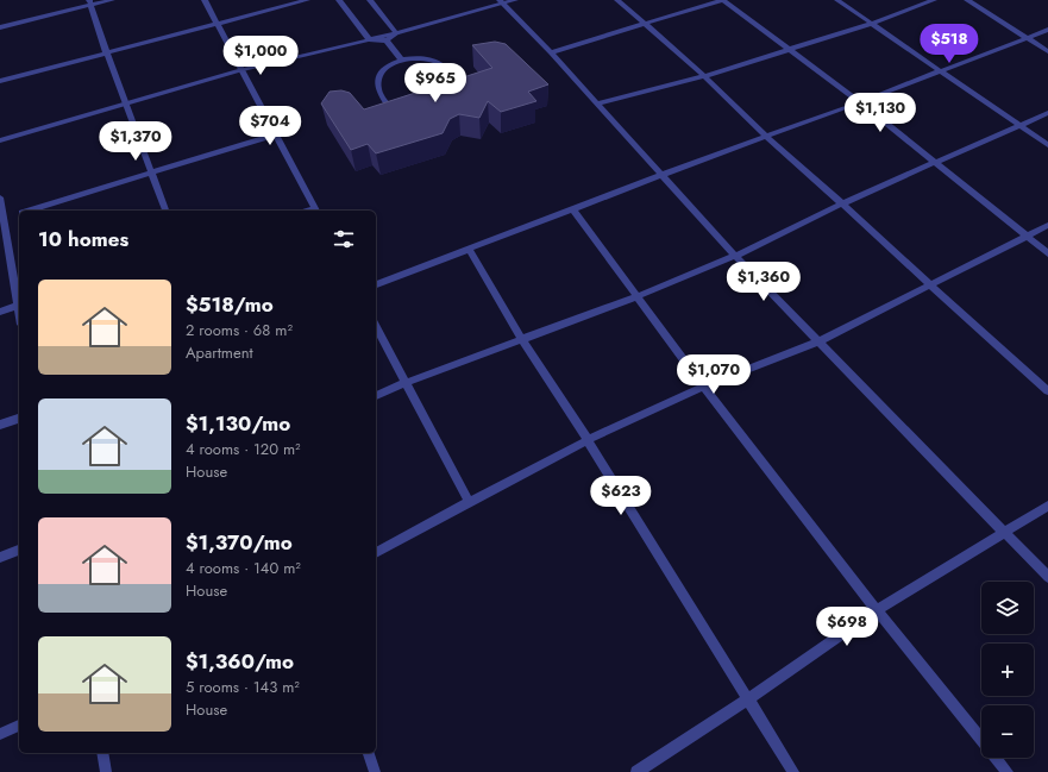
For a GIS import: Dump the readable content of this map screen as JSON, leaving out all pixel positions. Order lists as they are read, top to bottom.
{
  "page": {
    "price": [
      "$518",
      "$1,000",
      "$965",
      "$1,130",
      "$704",
      "$1,370",
      "$1,360",
      "$1,070",
      "$623",
      "$698"
    ],
    "heading": "10 homes",
    "list": [
      {
        "name": "$518/mo",
        "note": "2 rooms · 68 m² · Apartment"
      },
      {
        "name": "$1,130/mo",
        "note": "4 rooms · 120 m² · House"
      },
      {
        "name": "$1,370/mo",
        "note": "4 rooms · 140 m² · House"
      },
      {
        "name": "$1,360/mo",
        "note": "5 rooms · 143 m² · House"
      }
    ],
    "map_buttons": ["+", "−"]
  }
}
